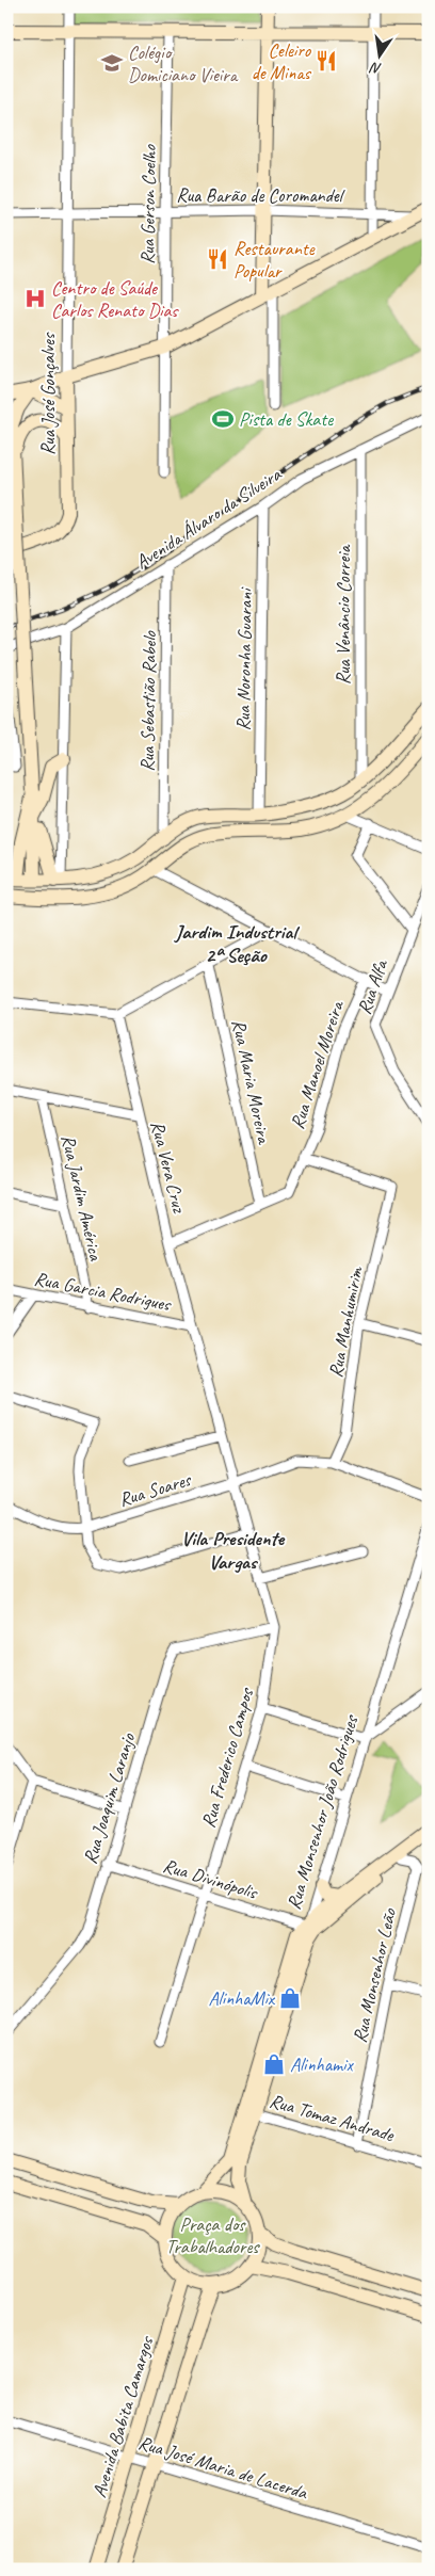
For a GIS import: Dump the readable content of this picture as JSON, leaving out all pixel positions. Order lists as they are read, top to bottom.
{
  "streets": {
    "street": [
      "Rua Barão de Coromandel",
      "Rua Gerson Coelho",
      "Rua José Gonçalves",
      "Avenida Álvaro da Silveira",
      "Rua Venâncio Correia",
      "Rua Noronha Guarani",
      "Rua Sebastião Rabelo",
      "Rua Alfa",
      "Rua Manoel Moreira",
      "Rua Maria Moreira",
      "Rua Vera Cruz",
      "Rua Jardim América",
      "Rua Garcia Rodrigues",
      "Rua Manhumirim",
      "Rua Soares",
      "Rua Frederico Campos",
      "Rua Joaquim Laranjo",
      "Rua Monsenhor João Rodrigues",
      "Rua Divinópolis",
      "Rua Monsenhor Leão",
      "Rua Tomaz Andrade",
      "Avenida Babita Camargos",
      "Rua José Maria de Lacerda"
    ]
  },
  "crossings": [
    ["Rua Barão de Coromandel", "Rua Gerson Coelho"],
    ["Rua Barão de Coromandel", "Rua José Gonçalves"],
    ["Avenida Álvaro da Silveira", "Rua Venâncio Correia"],
    ["Avenida Álvaro da Silveira", "Rua Noronha Guarani"],
    ["Avenida Álvaro da Silveira", "Rua Sebastião Rabelo"],
    ["Rua Manoel Moreira", "Rua Maria Moreira"],
    ["Rua Manoel Moreira", "Rua Manhumirim"],
    ["Rua Vera Cruz", "Rua Garcia Rodrigues"],
    ["Rua Vera Cruz", "Rua Frederico Campos"],
    ["Rua Jardim América", "Rua Garcia Rodrigues"],
    ["Rua Garcia Rodrigues", "Rua Frederico Campos"],
    ["Rua Manhumirim", "Rua Soares"],
    ["Rua Soares", "Rua Frederico Campos"],
    ["Rua Frederico Campos", "Rua Joaquim Laranjo"],
    ["Rua Frederico Campos", "Rua Divinópolis"],
    ["Rua Joaquim Laranjo", "Rua Divinópolis"],
    ["Rua Monsenhor João Rodrigues", "Rua Divinópolis"],
    ["Rua Monsenhor João Rodrigues", "Rua Tomaz Andrade"],
    ["Rua Monsenhor João Rodrigues", "Avenida Babita Camargos"],
    ["Rua Monsenhor Leão", "Rua Tomaz Andrade"],
    ["Avenida Babita Camargos", "Rua José Maria de Lacerda"]
  ],
  "districts": ["Jardim Industrial 2ª Seção", "Vila Presidente Vargas"],
  "parks": ["Praça dos Trabalhadores"],
  "places": {
    "restaurant": ["Celeiro de Minas", "Restaurante Popular"],
    "school or university": ["Colégio Domiciano Vieira"],
    "hospital": ["Centro de Saúde Carlos Renato Dias"],
    "sports": ["Pista de Skate"],
    "shop": ["AlinhaMix", "Alinhamix"]
  },
  "north": "bottom"
}
